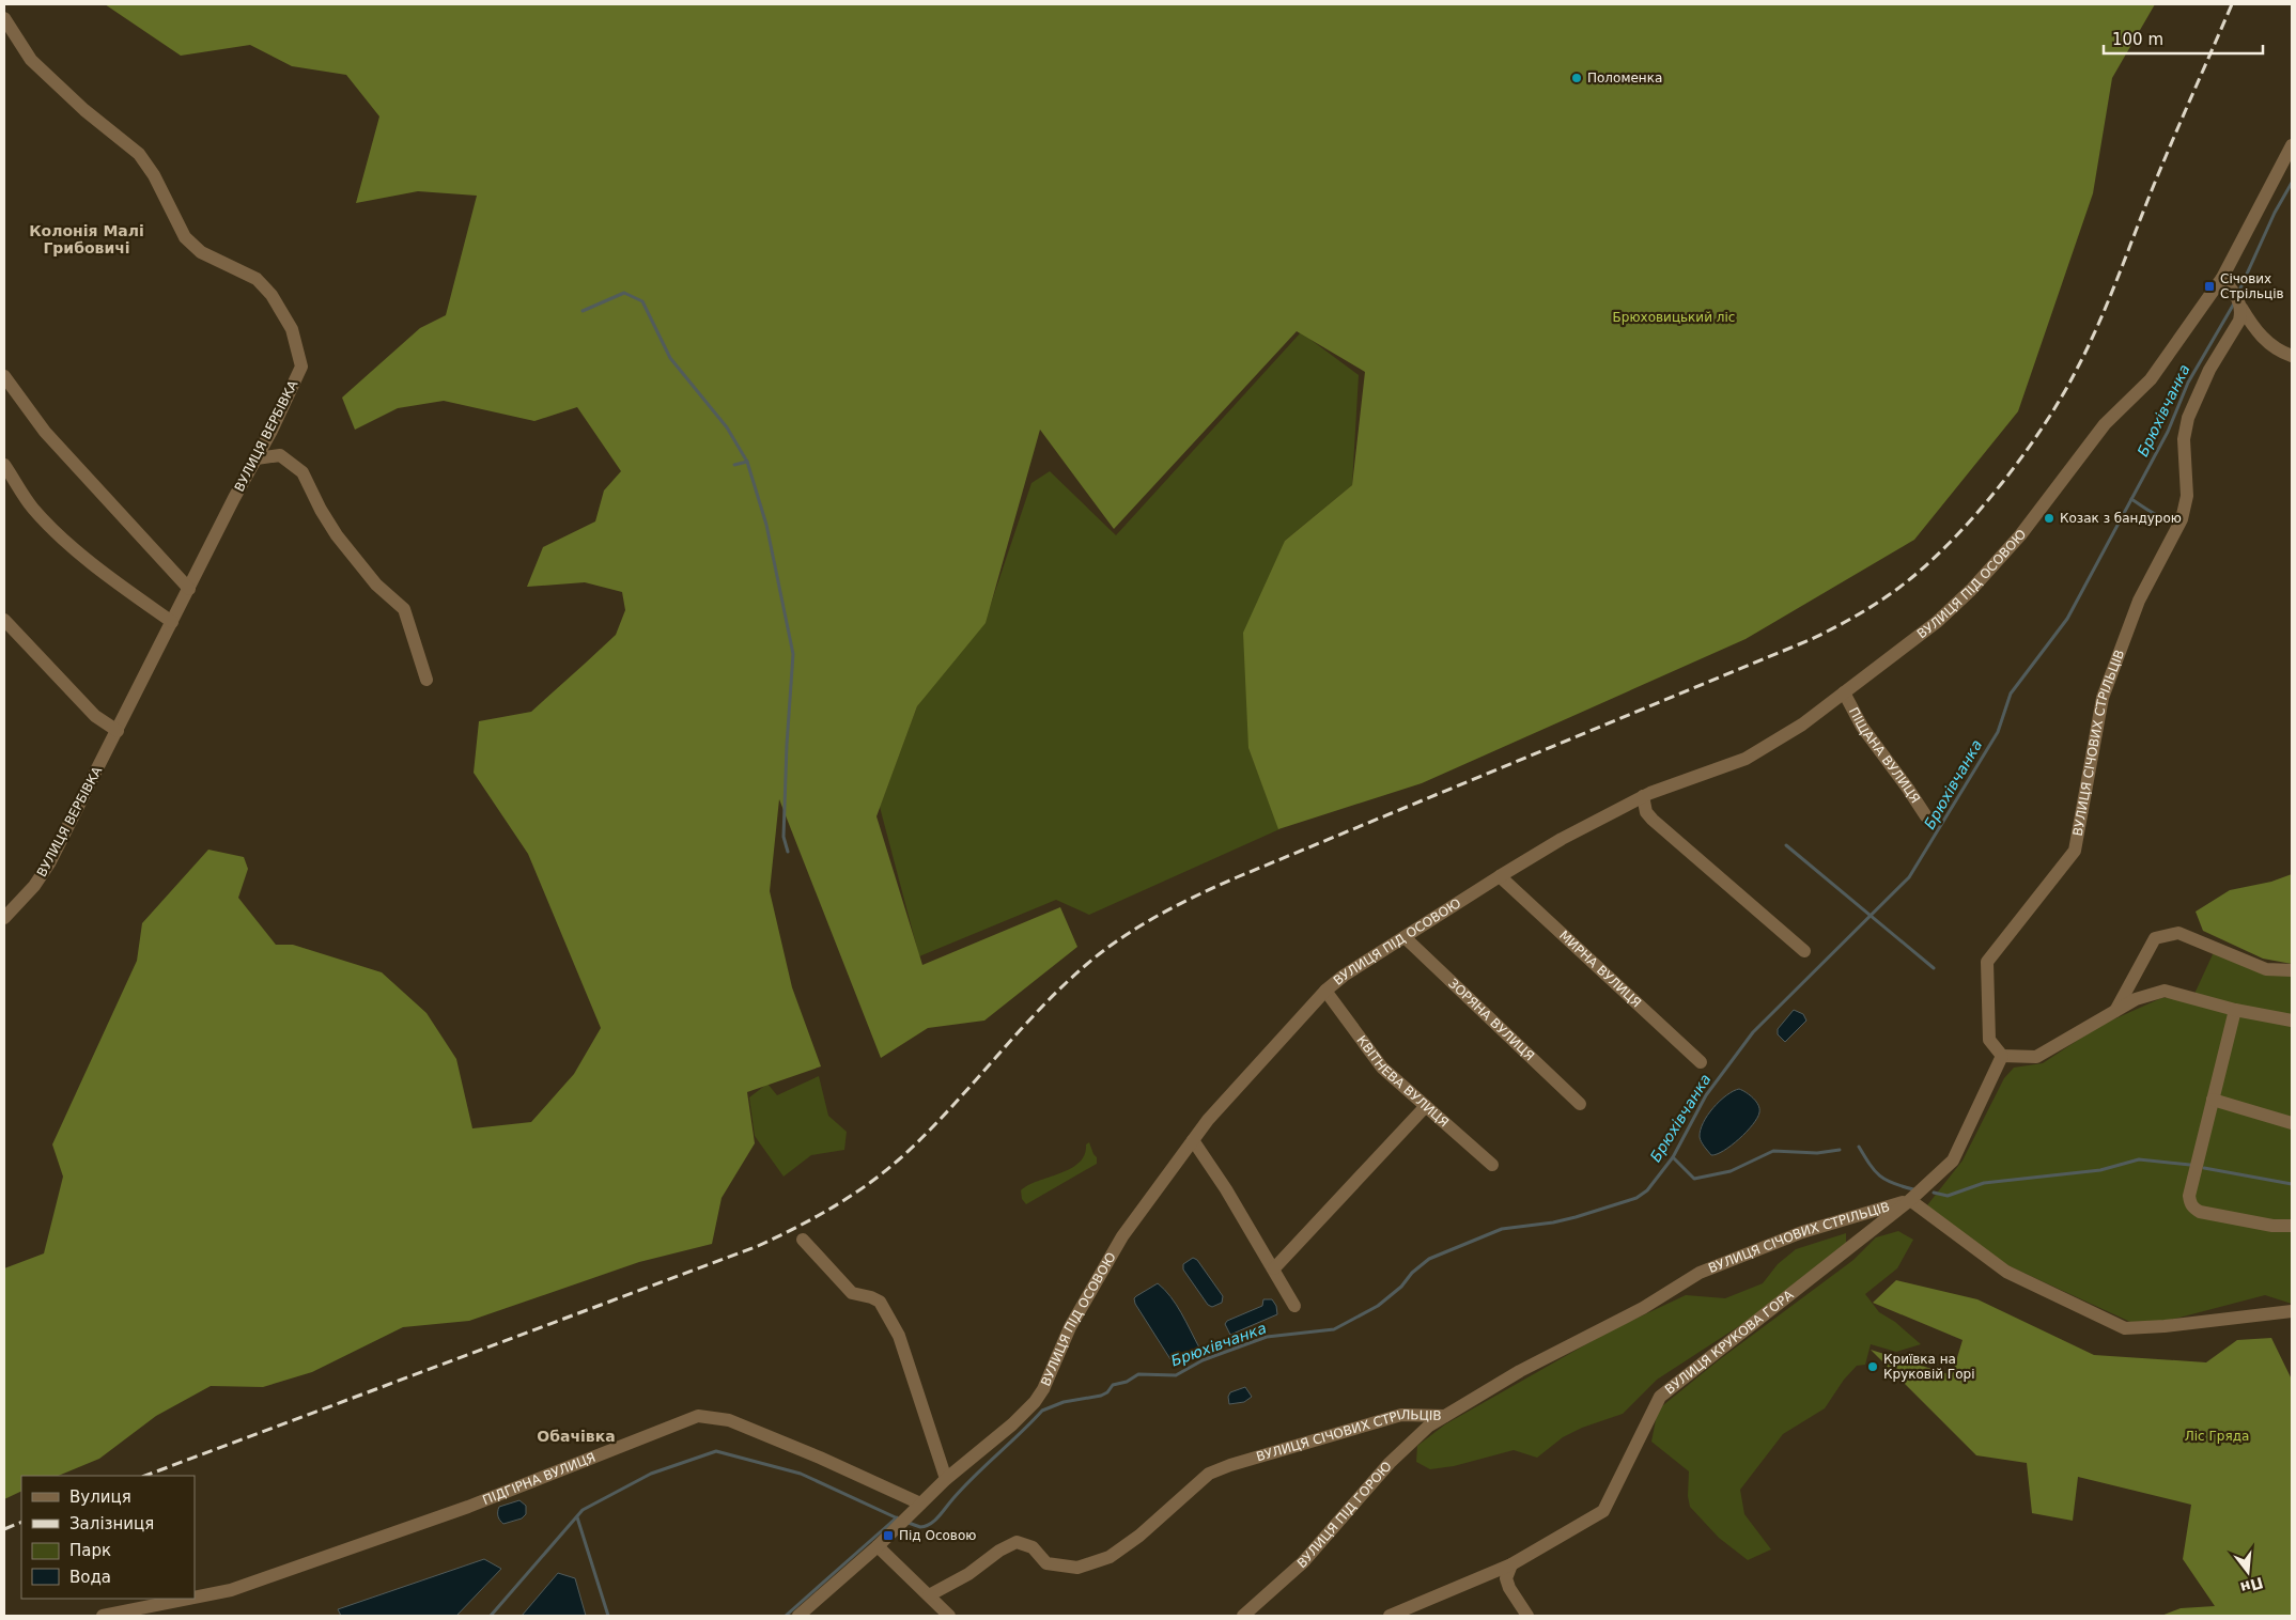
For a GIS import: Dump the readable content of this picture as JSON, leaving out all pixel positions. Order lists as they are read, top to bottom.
{
  "streets": {
    "street": [
      "ВУЛИЦЯ ВЕРБІВКА",
      "ВУЛИЦЯ ПІД ОСОВОЮ",
      "ВУЛИЦЯ СІЧОВИХ СТРІЛЬЦІВ",
      "ПІЩАНА ВУЛИЦЯ",
      "МИРНА ВУЛИЦЯ",
      "ЗОРЯНА ВУЛИЦЯ",
      "КВІТНЕВА ВУЛИЦЯ",
      "ВУЛИЦЯ КРУКОВА ГОРА",
      "ПІДГІРНА ВУЛИЦЯ",
      "ВУЛИЦЯ ПІД ГОРОЮ"
    ]
  },
  "crossings": [
    ["ВУЛИЦЯ ПІД ОСОВОЮ", "ПІЩАНА ВУЛИЦЯ"],
    ["ВУЛИЦЯ ПІД ОСОВОЮ", "МИРНА ВУЛИЦЯ"],
    ["ВУЛИЦЯ ПІД ОСОВОЮ", "ЗОРЯНА ВУЛИЦЯ"],
    ["ВУЛИЦЯ ПІД ОСОВОЮ", "КВІТНЕВА ВУЛИЦЯ"],
    ["ВУЛИЦЯ ПІД ОСОВОЮ", "ПІДГІРНА ВУЛИЦЯ"],
    ["ВУЛИЦЯ СІЧОВИХ СТРІЛЬЦІВ", "ВУЛИЦЯ КРУКОВА ГОРА"],
    ["ВУЛИЦЯ СІЧОВИХ СТРІЛЬЦІВ", "ВУЛИЦЯ ПІД ГОРОЮ"]
  ],
  "districts": ["Колонія Малі Грибовичі", "Обачівка"],
  "water": ["Брюхівчанка"],
  "parks": ["Брюховицький ліс", "Ліс Гряда"],
  "places": {
    "other": ["Поломенка", "Козак з бандурою", "Криївка на Круковій Горі"],
    "transit": ["Січових Стрільців", "Під Осовою"]
  },
  "legend": [
    "Вулиця",
    "Залізниця",
    "Парк",
    "Вода"
  ],
  "scale_bar": "100 m",
  "north": "bottom"
}
